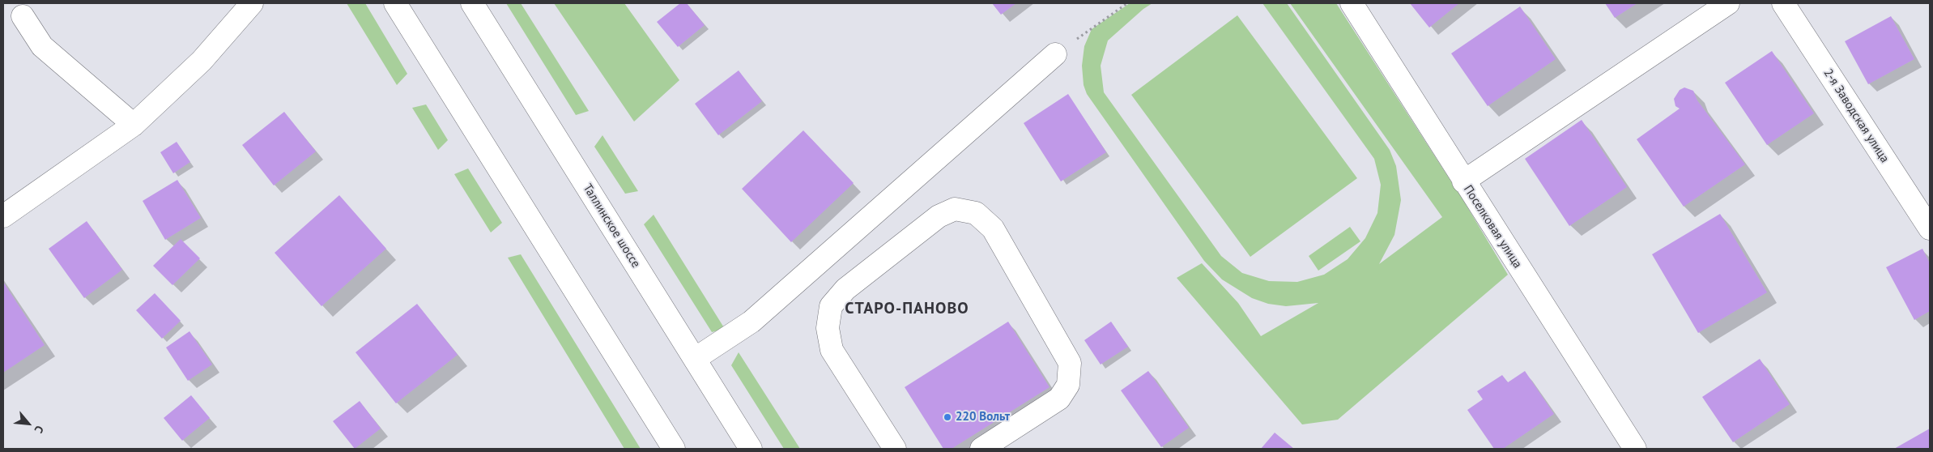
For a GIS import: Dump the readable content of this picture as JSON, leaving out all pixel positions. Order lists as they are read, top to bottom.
{
  "streets": {
    "main road": ["2-я Заводская улица", "Таллинское шоссе", "Поселковая улица"]
  },
  "districts": ["СТАРО-ПАНОВО"],
  "places": ["220 Вольт"],
  "north": "bottom right"
}
